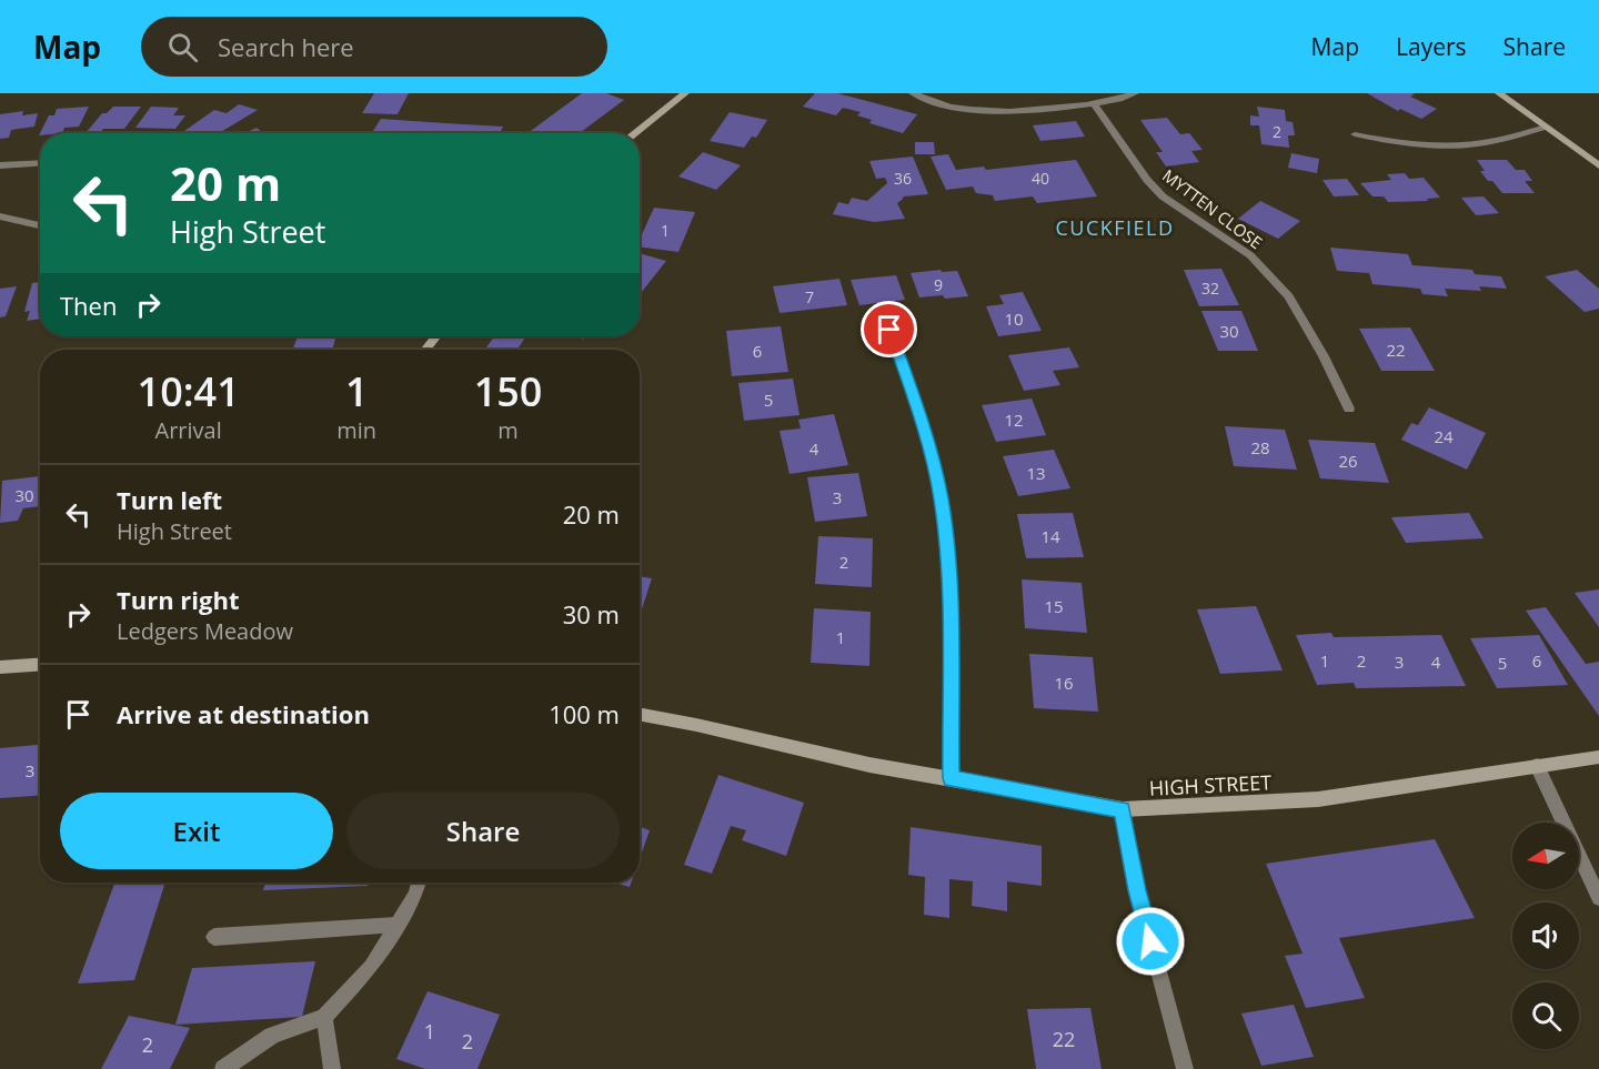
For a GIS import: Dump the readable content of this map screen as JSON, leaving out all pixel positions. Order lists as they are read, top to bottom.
{
  "streets": {
    "main road": ["HIGH STREET"],
    "street": ["MYTTEN CLOSE"]
  },
  "districts": ["CUCKFIELD"],
  "house_numbers": [
    "2",
    "36",
    "40",
    "1",
    "9",
    "32",
    "7",
    "10",
    "30",
    "22",
    "6",
    "5",
    "12",
    "24",
    "28",
    "4",
    "26",
    "13",
    "30",
    "3",
    "14",
    "2",
    "15",
    "1",
    "1",
    "2",
    "6",
    "3",
    "4",
    "5",
    "16",
    "3",
    "1",
    "22",
    "2",
    "2"
  ],
  "north": "left",
  "page": {
    "header": "Map",
    "search": "Search here",
    "nav": ["Map", "Layers", "Share"],
    "turn": ["20 m", "High Street"],
    "then": "Then",
    "eta": [
      "10:41",
      "Arrival",
      "1",
      "min",
      "150",
      "m"
    ],
    "list": [
      {
        "name": "Turn left",
        "note": "High Street",
        "value": "20 m"
      },
      {
        "name": "Turn right",
        "note": "Ledgers Meadow",
        "value": "30 m"
      },
      {
        "name": "Arrive at destination",
        "value": "100 m"
      }
    ],
    "buttons": ["Exit", "Share"]
  }
}
